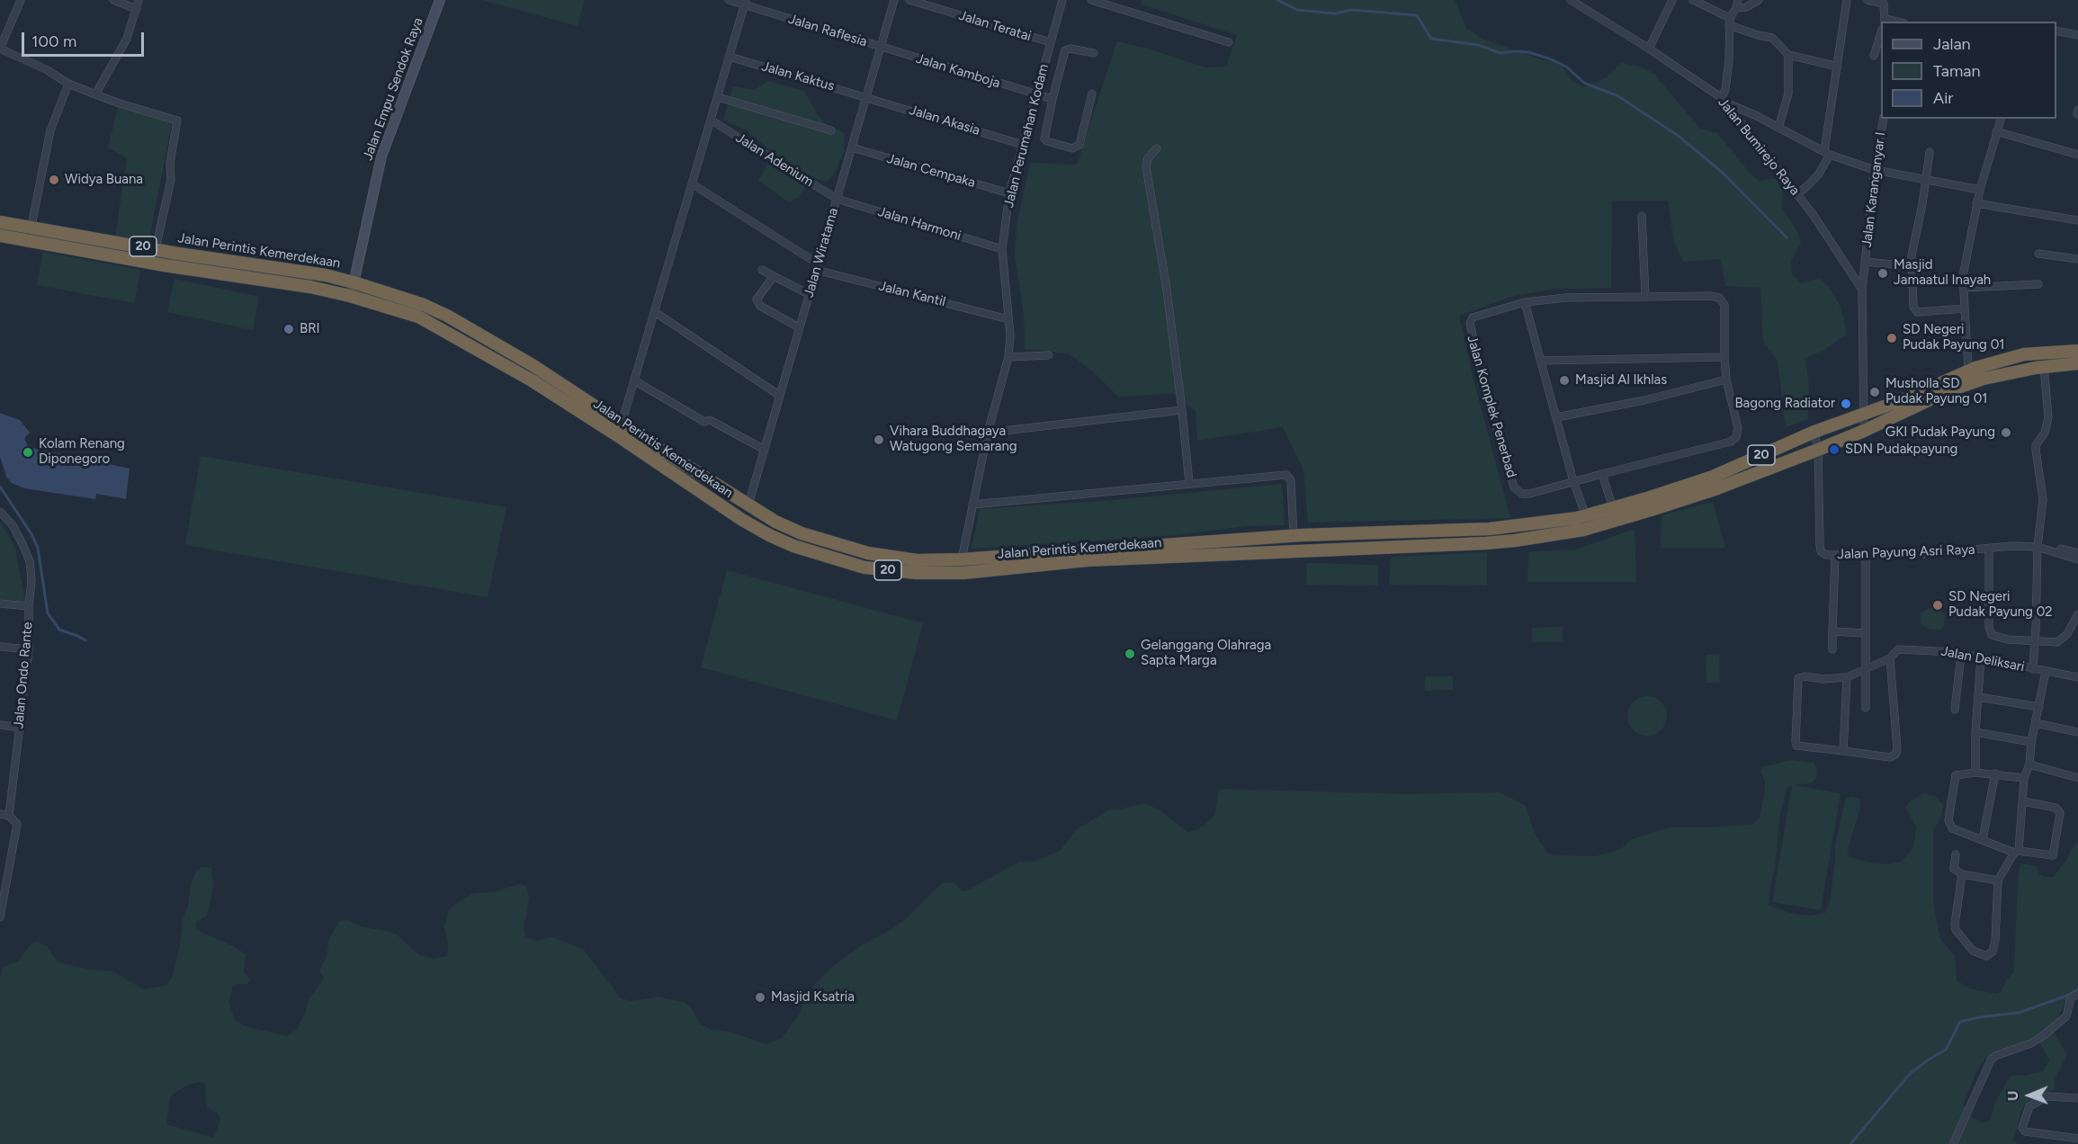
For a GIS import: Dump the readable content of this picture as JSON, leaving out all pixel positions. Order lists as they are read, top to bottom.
{
  "streets": {
    "highway": ["20", "Jalan Perintis Kemerdekaan"],
    "main road": ["Jalan Empu Sendok Raya"],
    "street": [
      "Jalan Teratai",
      "Jalan Raflesia",
      "Jalan Kamboja",
      "Jalan Kaktus",
      "Jalan Akasia",
      "Jalan Perumahan Kodam",
      "Jalan Bumirejo Raya",
      "Jalan Adenium",
      "Jalan Cempaka",
      "Jalan Karanganyar I",
      "Jalan Harmoni",
      "Jalan Wiratama",
      "Jalan Kantil",
      "Jalan Komplek Penerbad",
      "Jalan Payung Asri Raya",
      "Jalan Deliksari",
      "Jalan Ondo Rante"
    ]
  },
  "crossings": [
    ["Jalan Teratai", "Jalan Perumahan Kodam"],
    ["Jalan Raflesia", "Jalan Kamboja"],
    ["Jalan Raflesia", "Jalan Wiratama"],
    ["Jalan Kamboja", "Jalan Perumahan Kodam"],
    ["Jalan Kamboja", "Jalan Wiratama"],
    ["Jalan Kaktus", "Jalan Akasia"],
    ["Jalan Kaktus", "Jalan Wiratama"],
    ["Jalan Empu Sendok Raya", "Jalan Perintis Kemerdekaan"],
    ["Jalan Akasia", "Jalan Perumahan Kodam"],
    ["Jalan Akasia", "Jalan Wiratama"],
    ["Jalan Perumahan Kodam", "Jalan Cempaka"],
    ["Jalan Perumahan Kodam", "Jalan Harmoni"],
    ["Jalan Perumahan Kodam", "Jalan Perintis Kemerdekaan"],
    ["Jalan Perumahan Kodam", "Jalan Kantil"],
    ["Jalan Bumirejo Raya", "Jalan Karanganyar I"],
    ["Jalan Adenium", "Jalan Harmoni"],
    ["Jalan Adenium", "Jalan Wiratama"],
    ["Jalan Cempaka", "Jalan Wiratama"],
    ["Jalan Karanganyar I", "Jalan Perintis Kemerdekaan"],
    ["Jalan Harmoni", "Jalan Wiratama"],
    ["Jalan Perintis Kemerdekaan", "Jalan Wiratama"],
    ["Jalan Perintis Kemerdekaan", "Jalan Payung Asri Raya"],
    ["Jalan Wiratama", "Jalan Kantil"]
  ],
  "places": [
    "Widya Buana",
    "Masjid Jamaatul Inayah",
    "BRI",
    "SD Negeri Pudak Payung 01",
    "Masjid Al Ikhlas",
    "Musholla SD Pudak Payung 01",
    "Bagong Radiator",
    "GKI Pudak Payung",
    "Vihara Buddhagaya Watugong Semarang",
    "SDN Pudakpayung",
    "Kolam Renang Diponegoro",
    "SD Negeri Pudak Payung 02",
    "Gelanggang Olahraga Sapta Marga",
    "Masjid Ksatria"
  ],
  "legend": ["Jalan", "Taman", "Air"],
  "scale_bar": "100 m",
  "north": "left"
}
